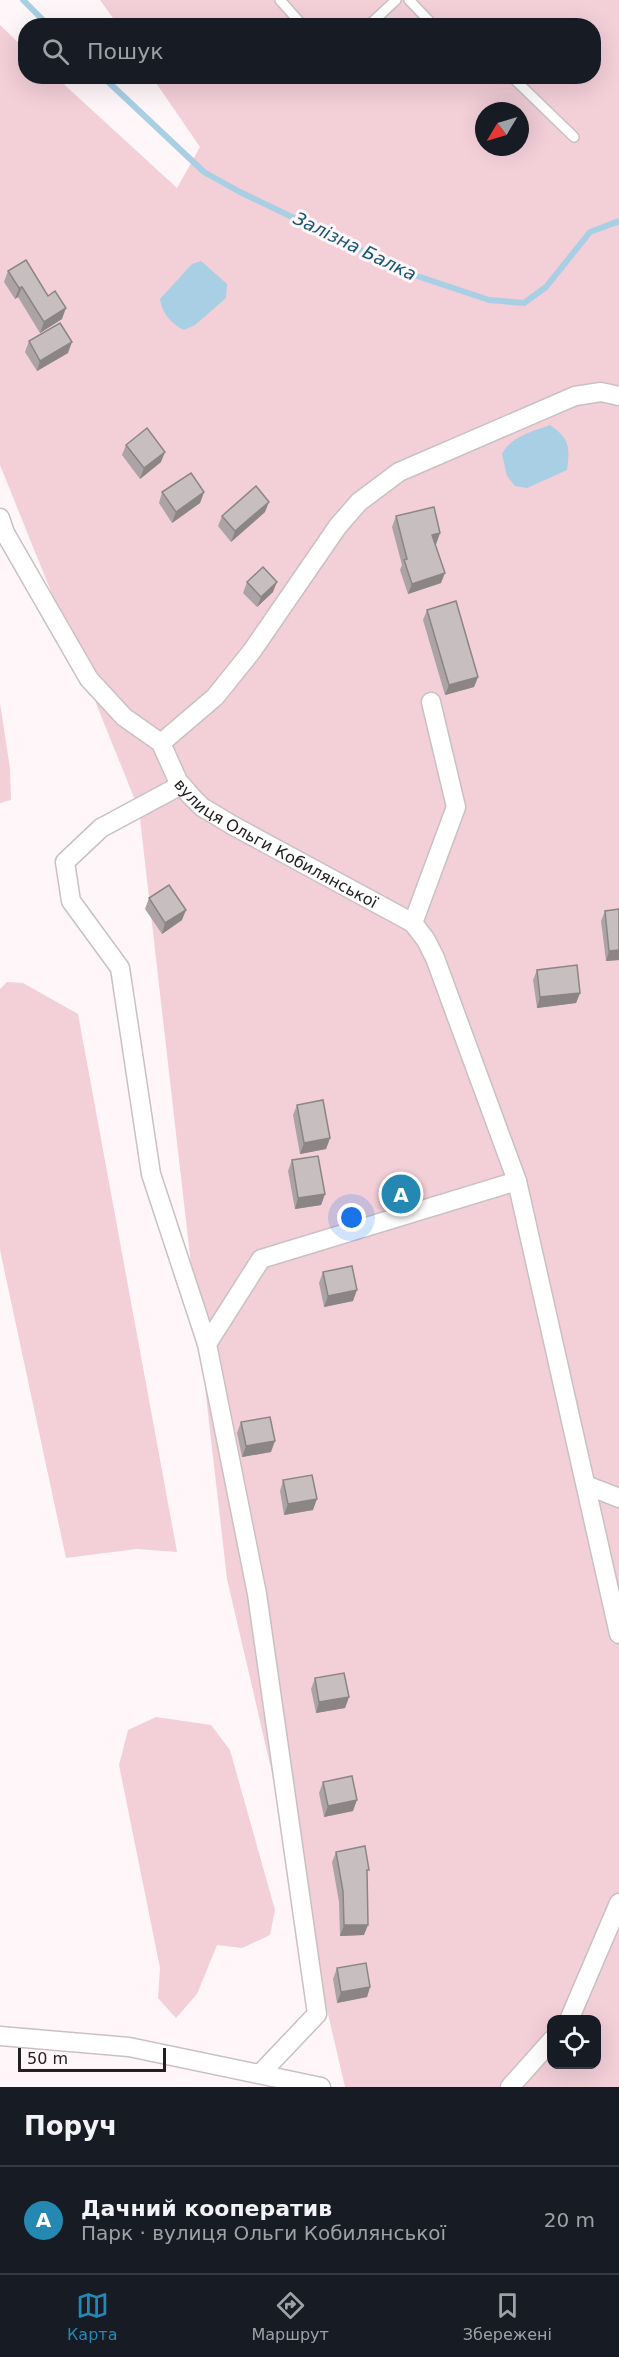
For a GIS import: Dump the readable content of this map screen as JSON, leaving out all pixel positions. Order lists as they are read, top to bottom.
{
  "streets": {
    "street": ["вулиця Ольги Кобилянської"]
  },
  "water": ["Залізна Балка"],
  "scale_bar": "50 m",
  "north": "bottom left",
  "page": {
    "search": "Пошук",
    "pins": "A",
    "scale": "50 m",
    "heading": "Поруч",
    "list": [
      {
        "mark": "A",
        "name": "Дачний кооператив",
        "note": "Парк · вулиця Ольги Кобилянської",
        "value": "20 m"
      }
    ],
    "nav": ["Карта", "Маршрут", "Збережені"]
  }
}
